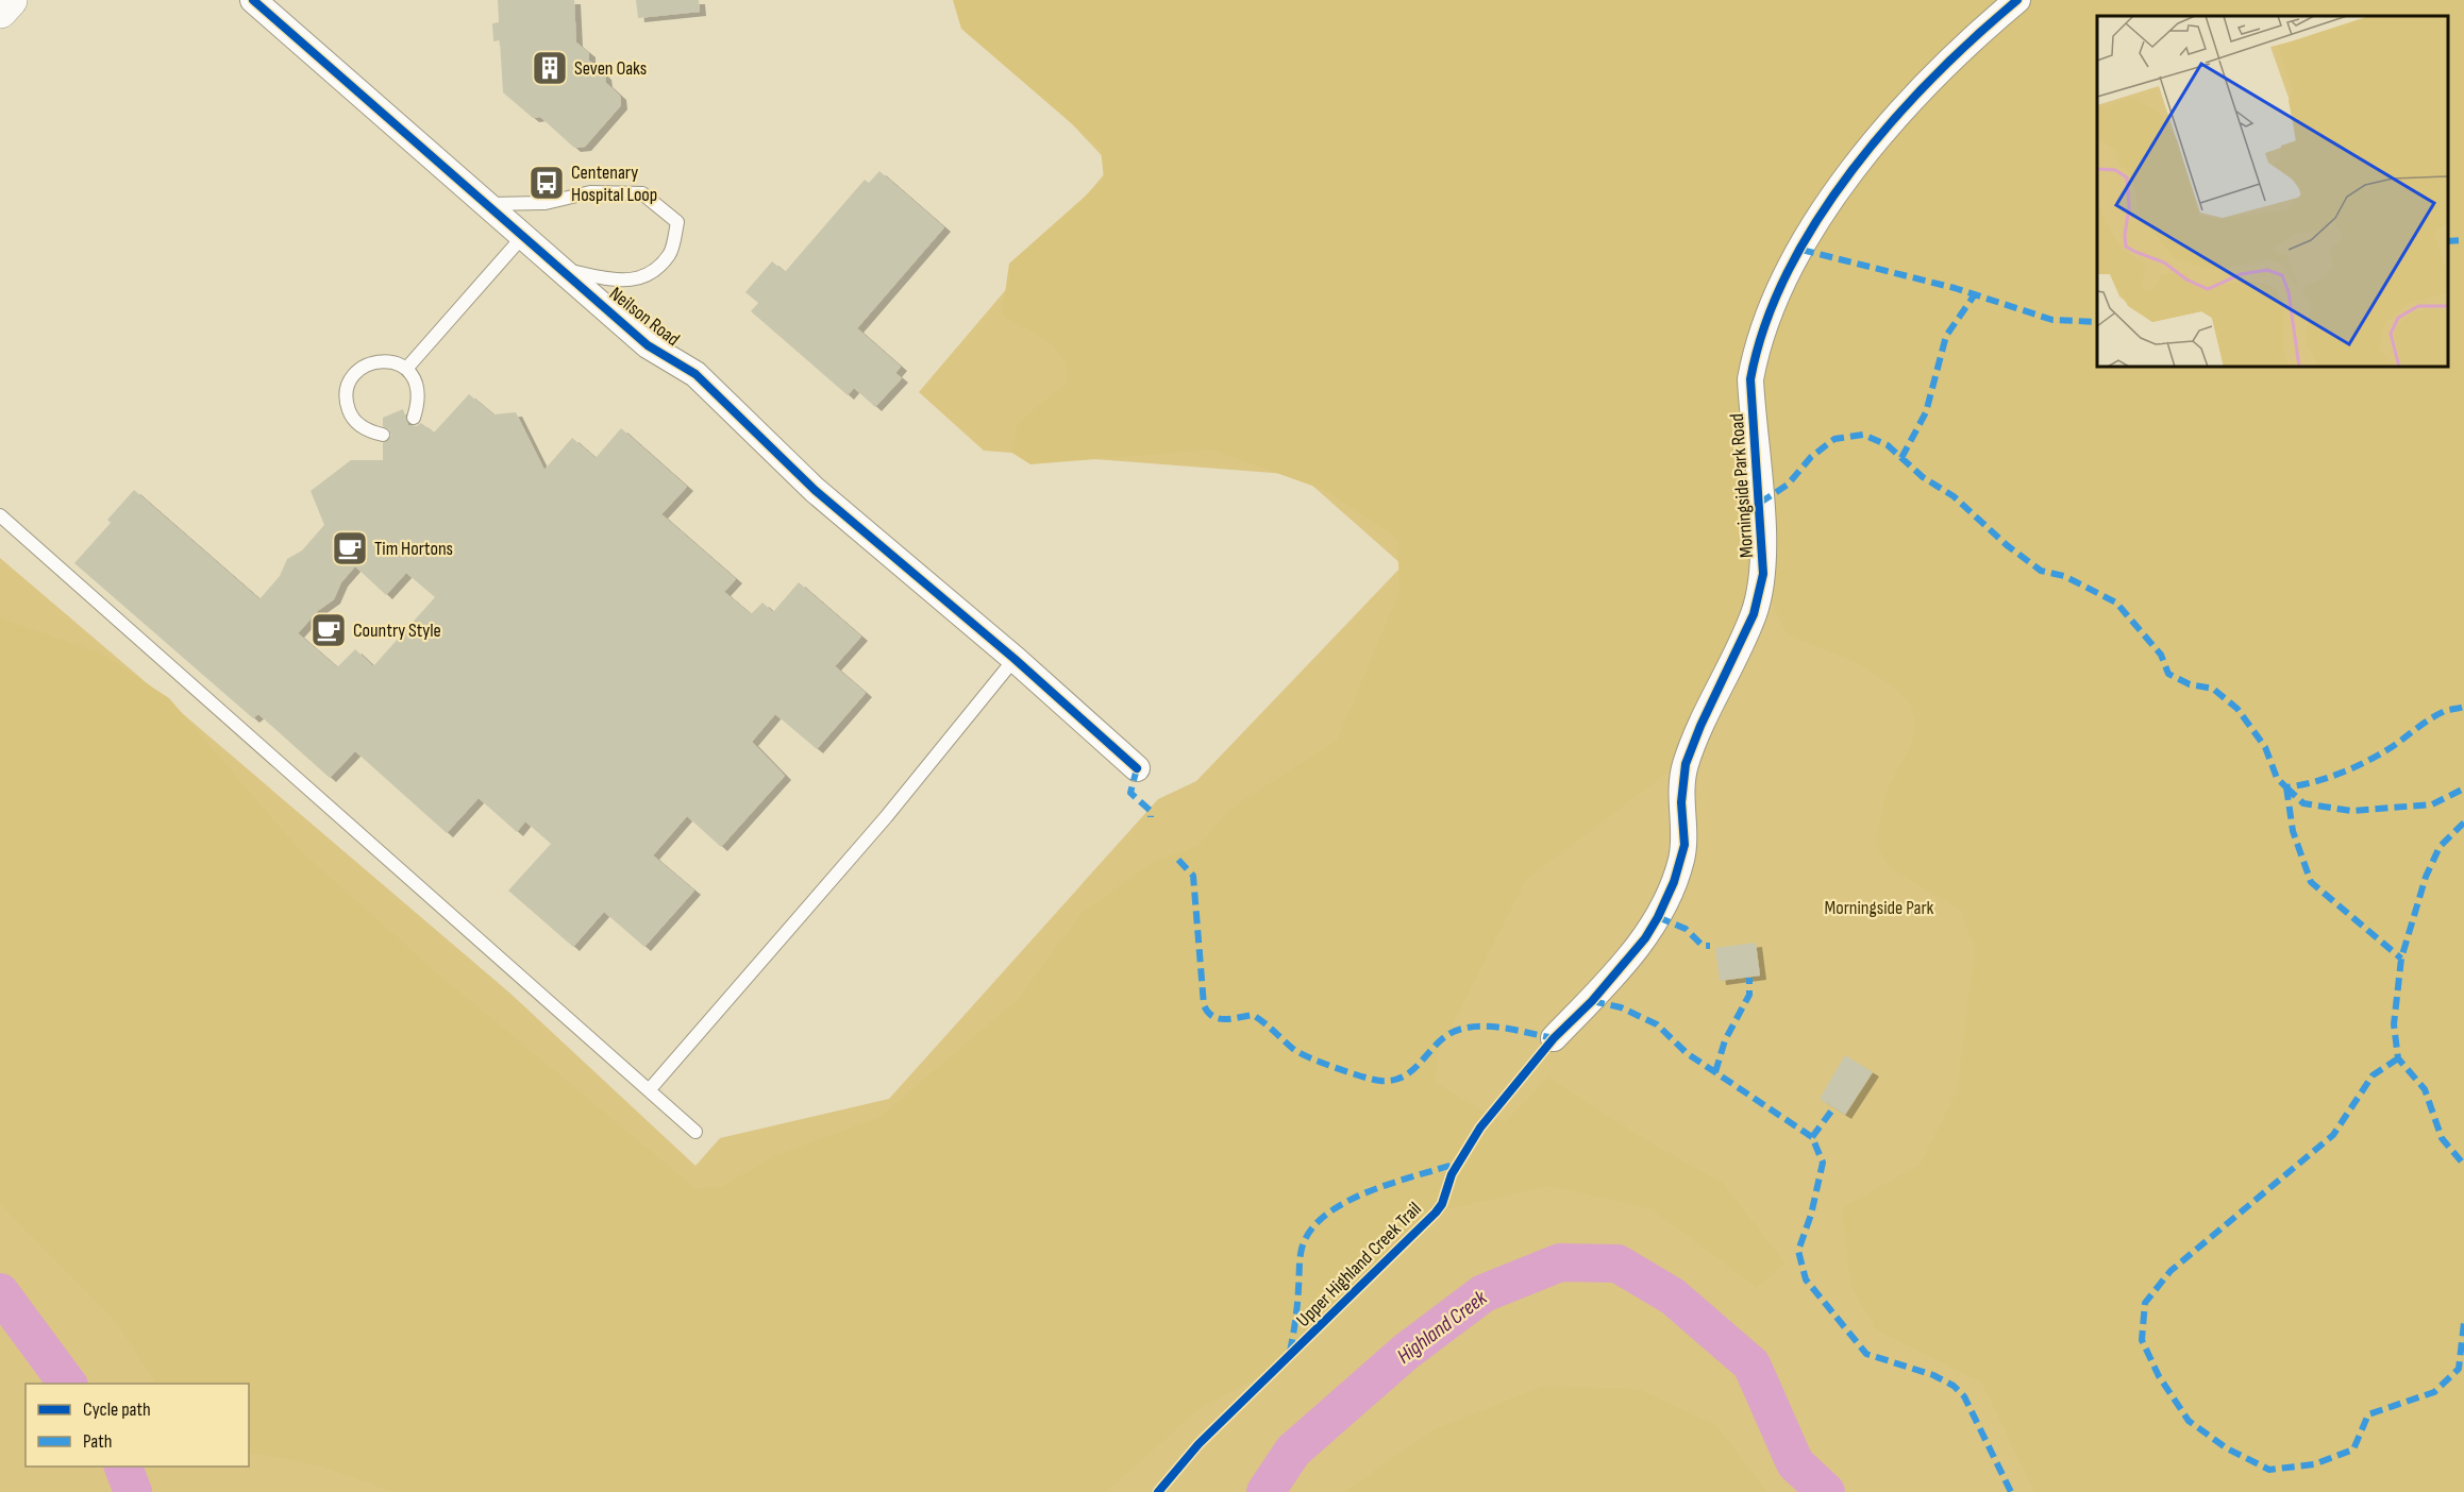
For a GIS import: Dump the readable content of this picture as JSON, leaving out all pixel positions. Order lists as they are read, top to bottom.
{
  "streets": {
    "street": ["Neilson Road", "Morningside Park Road"],
    "cycle path": ["Upper Highland Creek Trail"]
  },
  "water": ["Highland Creek"],
  "parks": ["Morningside Park"],
  "places": {
    "building": ["Seven Oaks"],
    "bus stop": ["Centenary Hospital Loop"],
    "cafe": ["Tim Hortons", "Country Style"]
  },
  "legend": ["Cycle path", "Path"]
}
